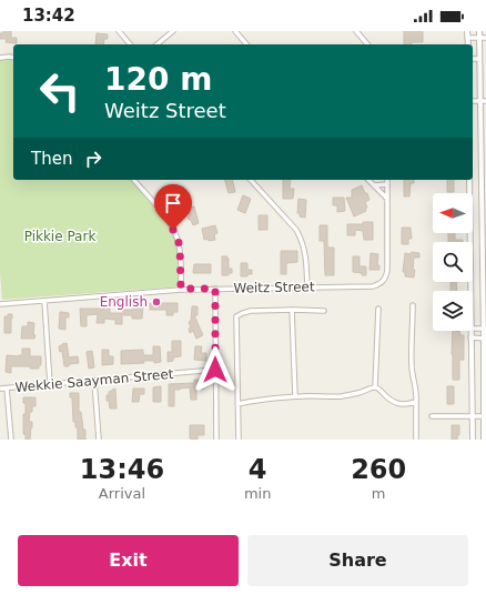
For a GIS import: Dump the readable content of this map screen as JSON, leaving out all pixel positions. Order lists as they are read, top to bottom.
{
  "streets": {
    "street": ["Weitz Street", "Wekkie Saayman Street"]
  },
  "parks": ["Pikkie Park"],
  "places": ["English"],
  "north": "left",
  "page": {
    "status": "13:42",
    "turn": ["120 m", "Weitz Street"],
    "then": "Then",
    "eta": [
      "13:46",
      "Arrival",
      "4",
      "min",
      "260",
      "m"
    ],
    "buttons": ["Exit", "Share"]
  }
}
